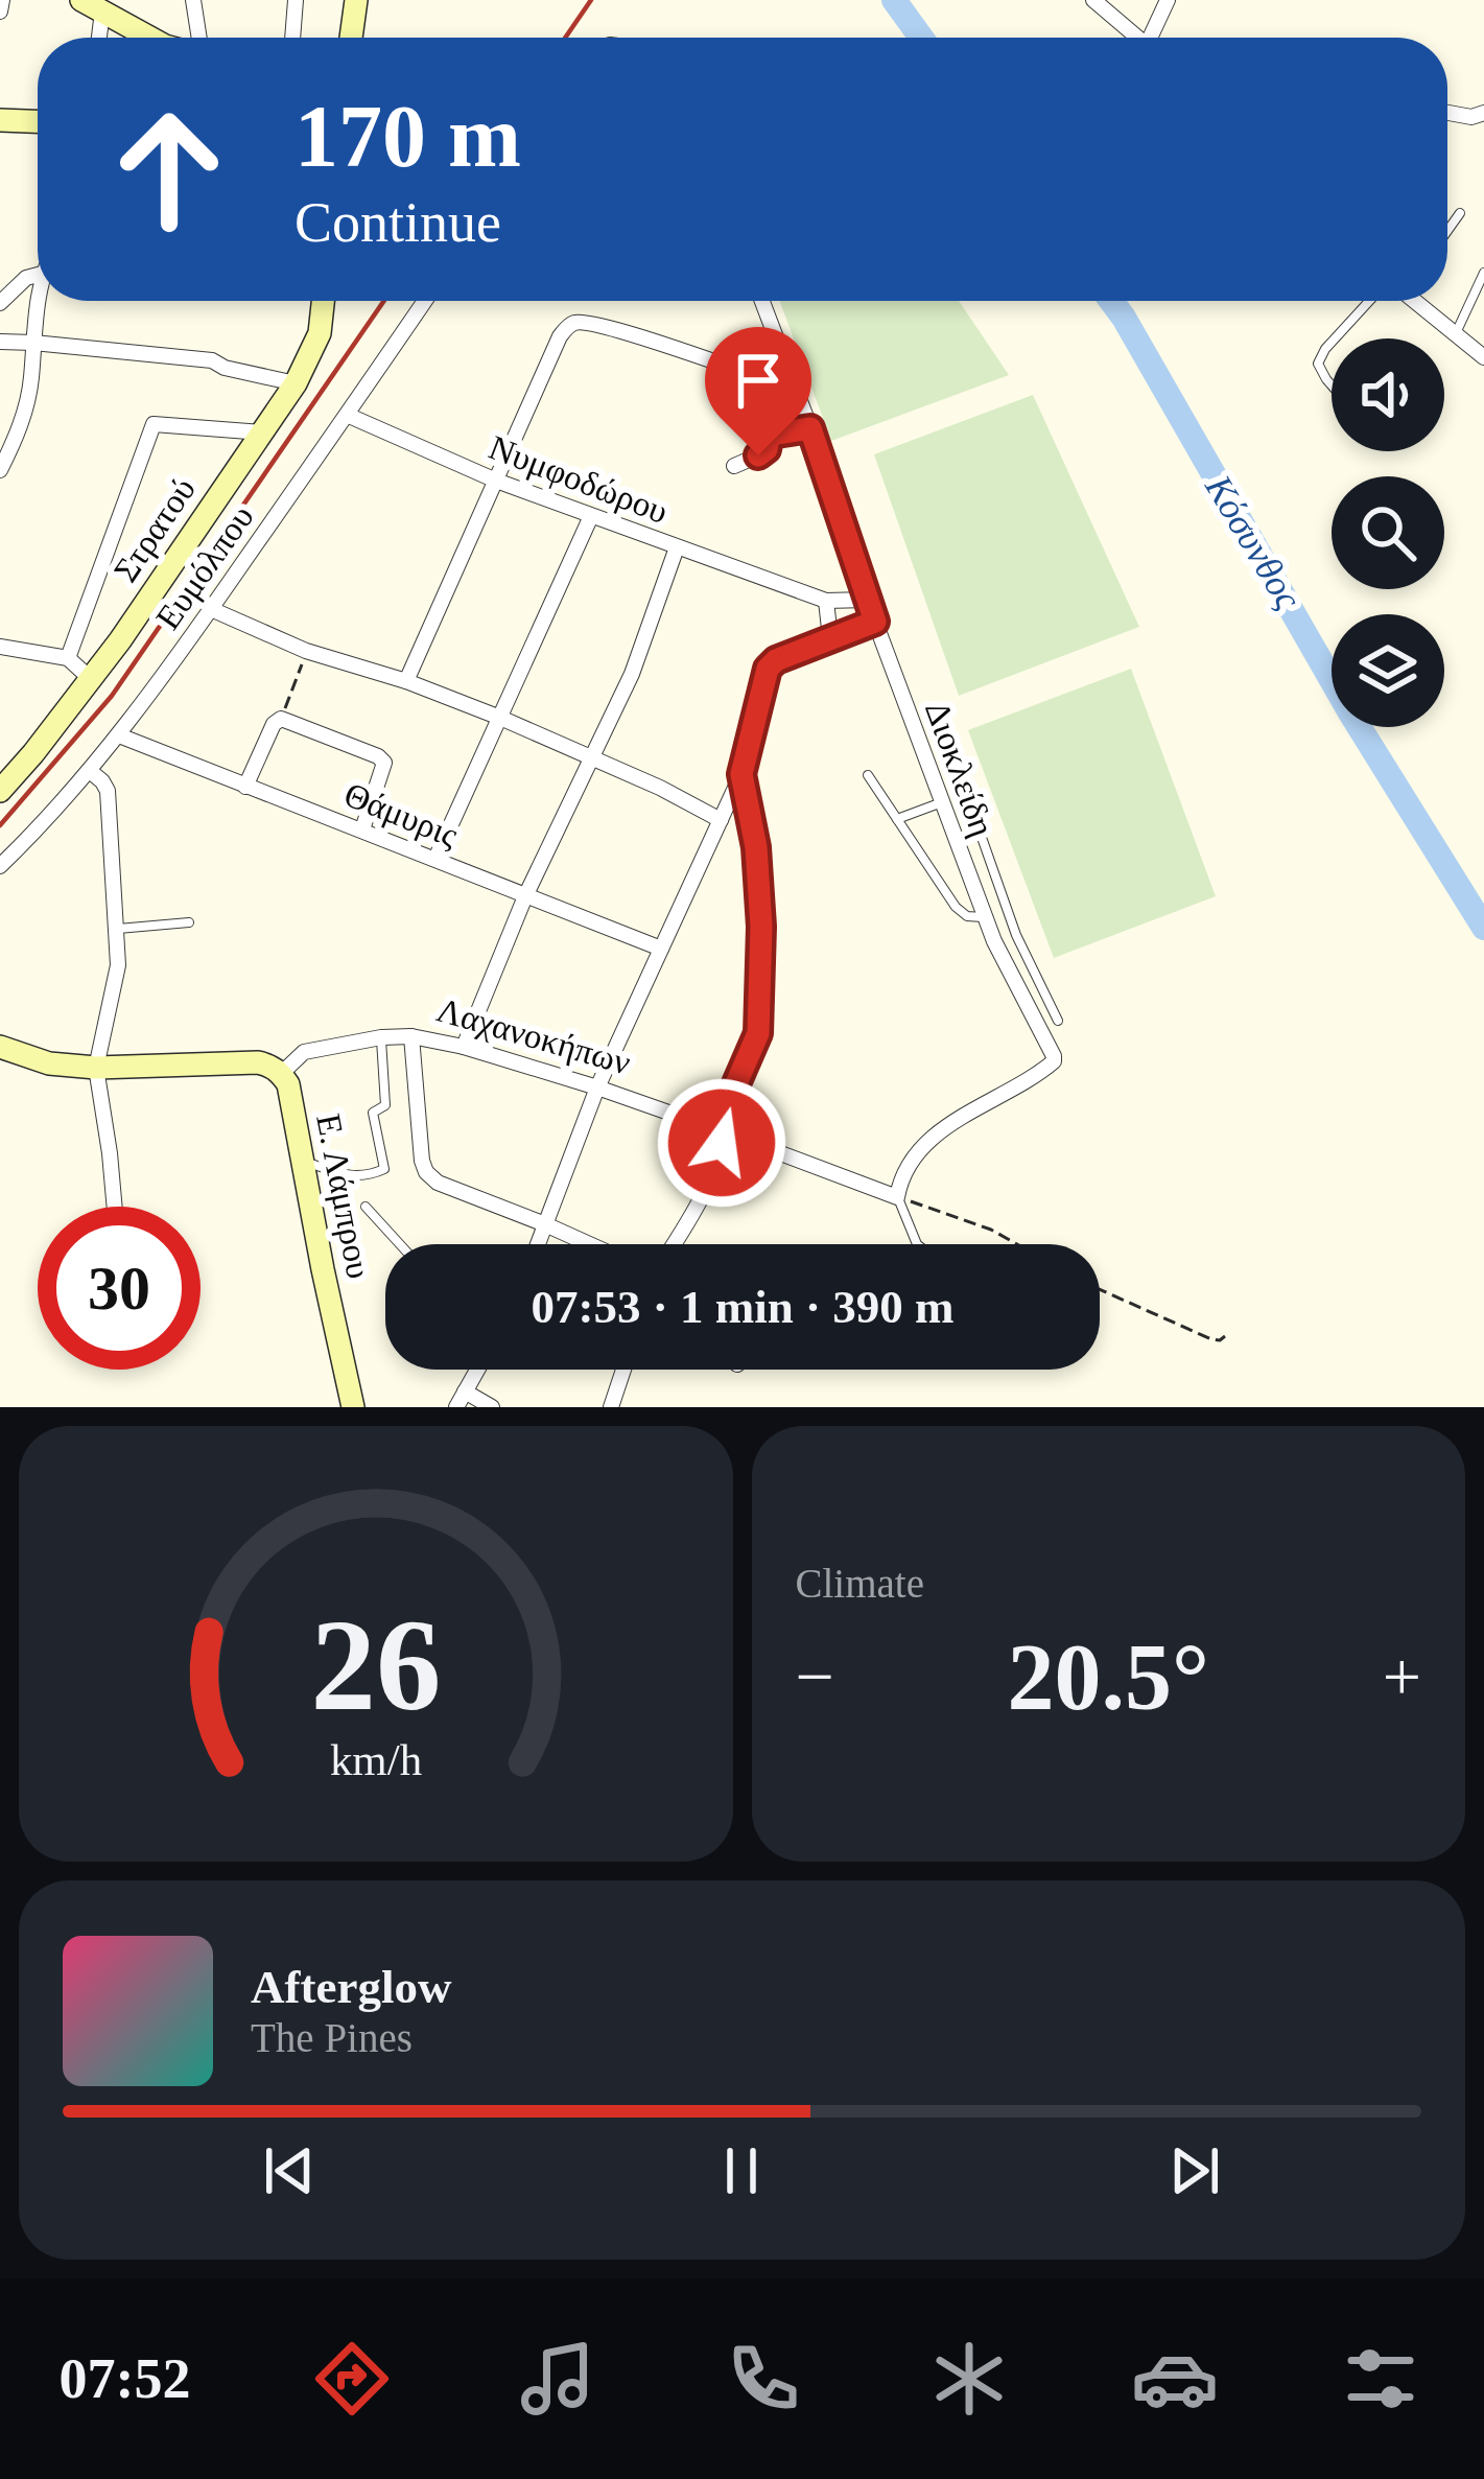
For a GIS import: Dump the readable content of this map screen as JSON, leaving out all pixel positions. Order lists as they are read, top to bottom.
{
  "streets": {
    "street": [
      "Νυμφοδώρου",
      "Στρατού",
      "Ευμόλπου",
      "Διοκλείδη",
      "Θάμυρις",
      "Λαχανοκήπων",
      "Ε. Λάμπρου"
    ]
  },
  "crossings": [
    ["Νυμφοδώρου", "Ευμόλπου"],
    ["Νυμφοδώρου", "Διοκλείδη"],
    ["Ευμόλπου", "Θάμυρις"],
    ["Διοκλείδη", "Λαχανοκήπων"],
    ["Λαχανοκήπων", "Ε. Λάμπρου"]
  ],
  "water": ["Κόσυνθος"],
  "page": {
    "turn": ["170 m", "Continue"],
    "limit": "30",
    "trip": "07:53 · 1 min · 390 m",
    "tile": "Climate",
    "heat": ["−", "20.5°", "+"],
    "song": ["Afterglow", "The Pines"],
    "tabs": "07:52",
    "gauge": ["26", "km/h"]
  }
}
